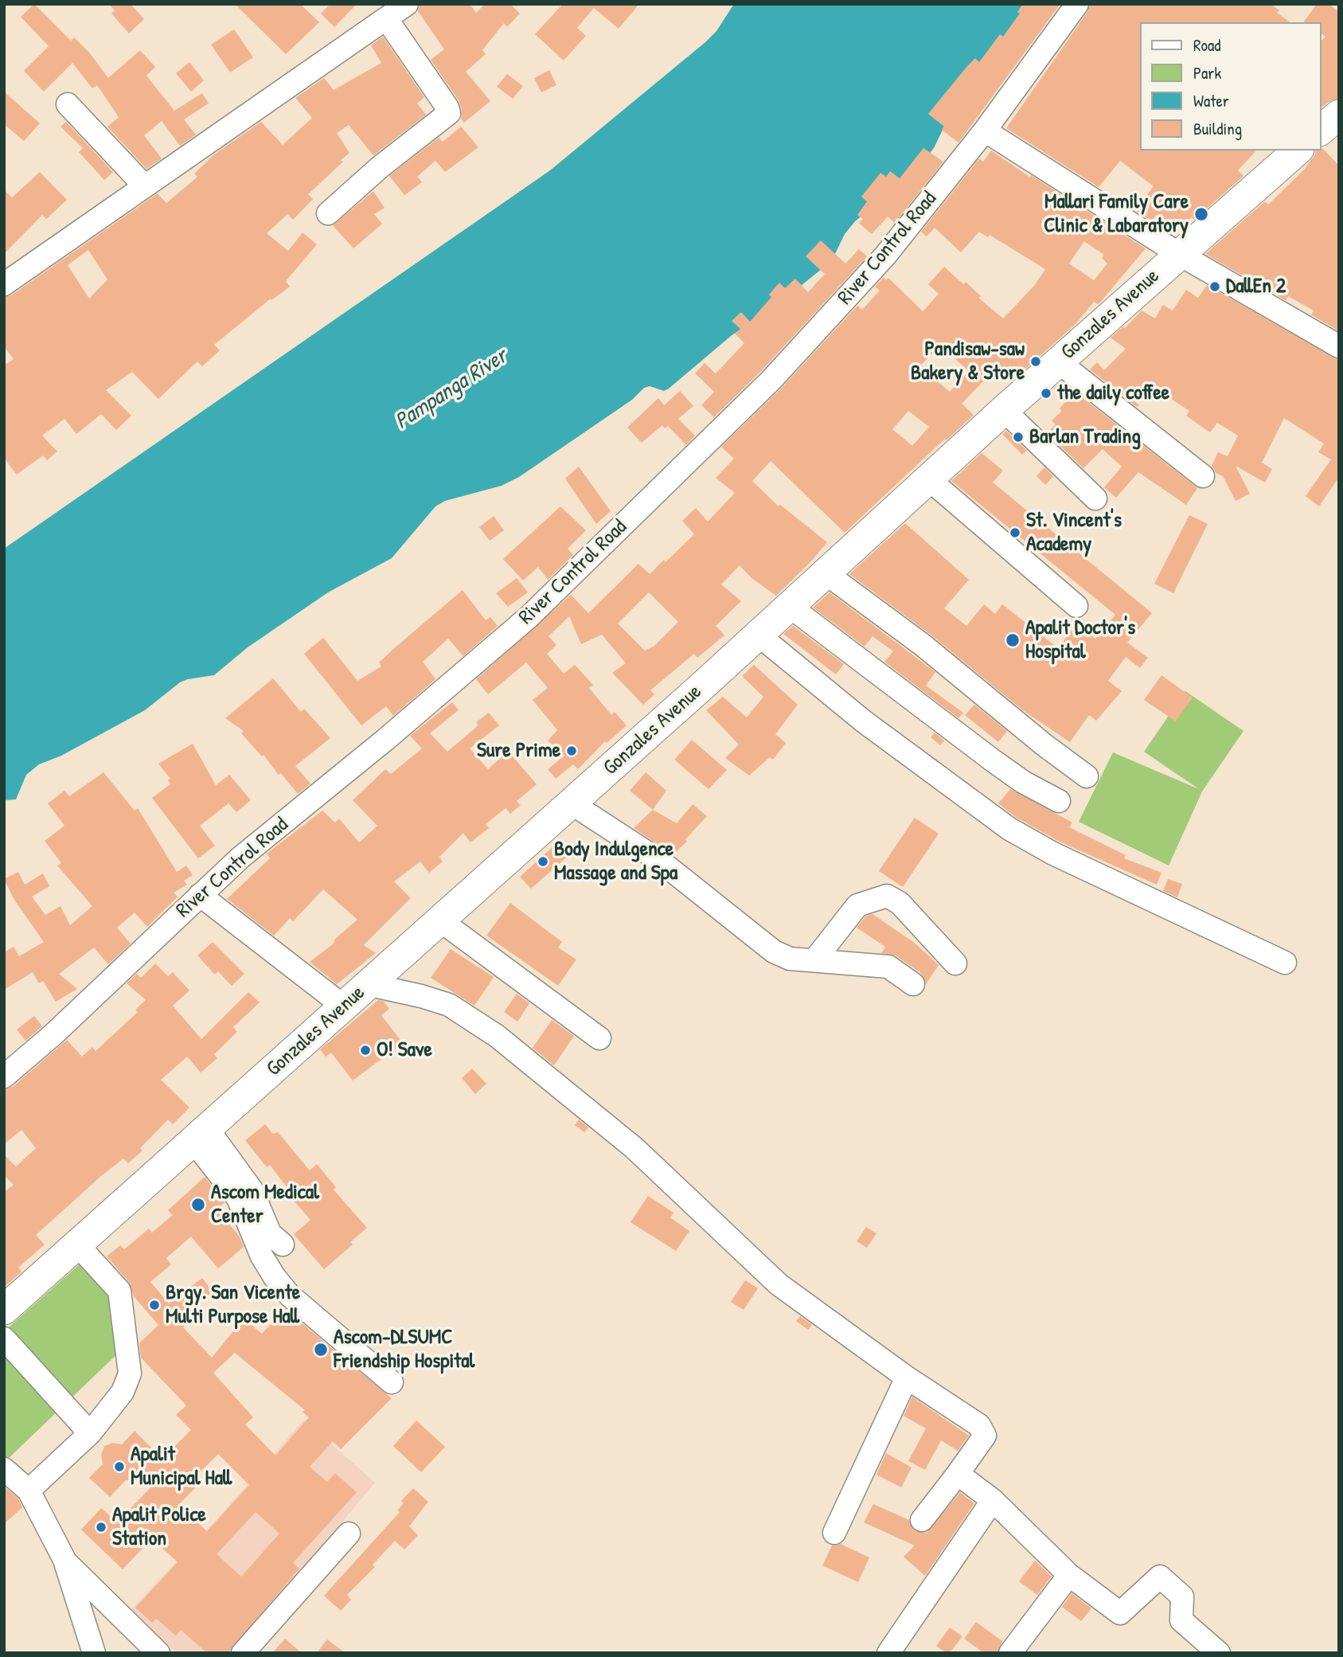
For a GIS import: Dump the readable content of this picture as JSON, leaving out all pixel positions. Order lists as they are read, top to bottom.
{
  "streets": {
    "main road": ["Gonzales Avenue"],
    "street": ["River Control Road"]
  },
  "water": ["Pampanga River"],
  "places": [
    "Mallari Family Care Clinic & Labaratory",
    "DallEn 2",
    "Pandisaw-saw Bakery & Store",
    "the daily coffee",
    "Barlan Trading",
    "St. Vincent's Academy",
    "Apalit Doctor's Hospital",
    "Sure Prime",
    "Body Indulgence Massage and Spa",
    "O! Save",
    "Ascom Medical Center",
    "Brgy. San Vicente Multi Purpose Hall",
    "Ascom-DLSUMC Friendship Hospital",
    "Apalit Municipal Hall",
    "Apalit Police Station"
  ],
  "legend": [
    "Road",
    "Park",
    "Water",
    "Building"
  ]
}
